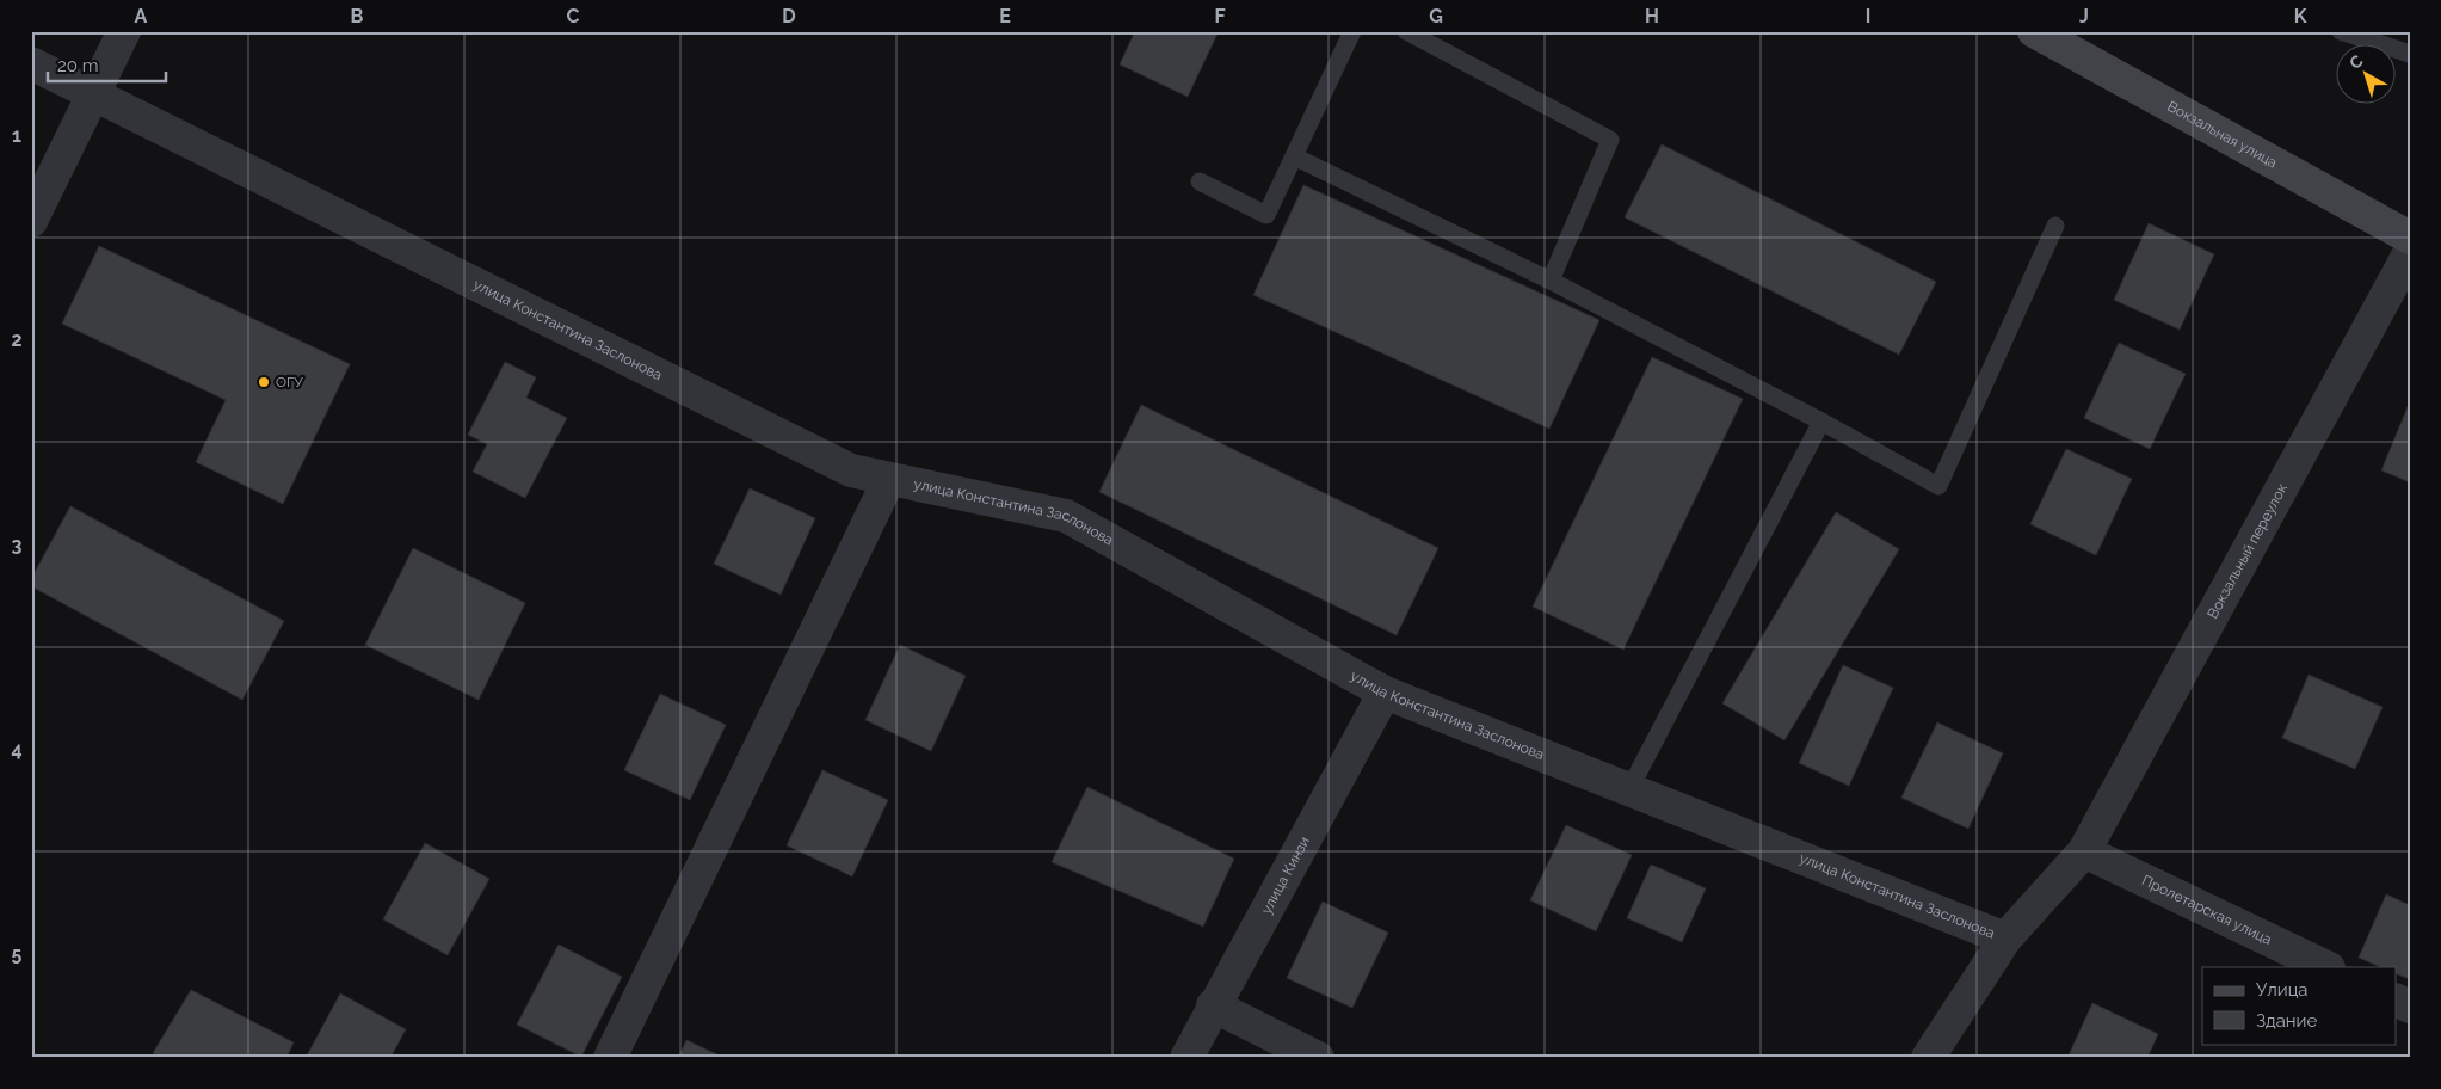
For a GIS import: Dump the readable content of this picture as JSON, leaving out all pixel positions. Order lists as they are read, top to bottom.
{
  "streets": {
    "main road": ["Вокзальная улица"],
    "street": [
      "улица Константина Заслонова",
      "Вокзальный переулок",
      "улица Кинзи",
      "Пролетарская улица"
    ]
  },
  "crossings": [
    ["улица Константина Заслонова", "Вокзальный переулок"],
    ["улица Константина Заслонова", "улица Кинзи"],
    ["Вокзальный переулок", "Пролетарская улица"]
  ],
  "places": ["ОГУ"],
  "legend": ["Улица", "Здание"],
  "scale_bar": "20 m",
  "north": "top left",
  "grid": {
    "columns": [
      "A",
      "B",
      "C",
      "D",
      "E",
      "F",
      "G",
      "H",
      "I",
      "J",
      "K"
    ],
    "rows": [
      "1",
      "2",
      "3",
      "4",
      "5"
    ]
  }
}
